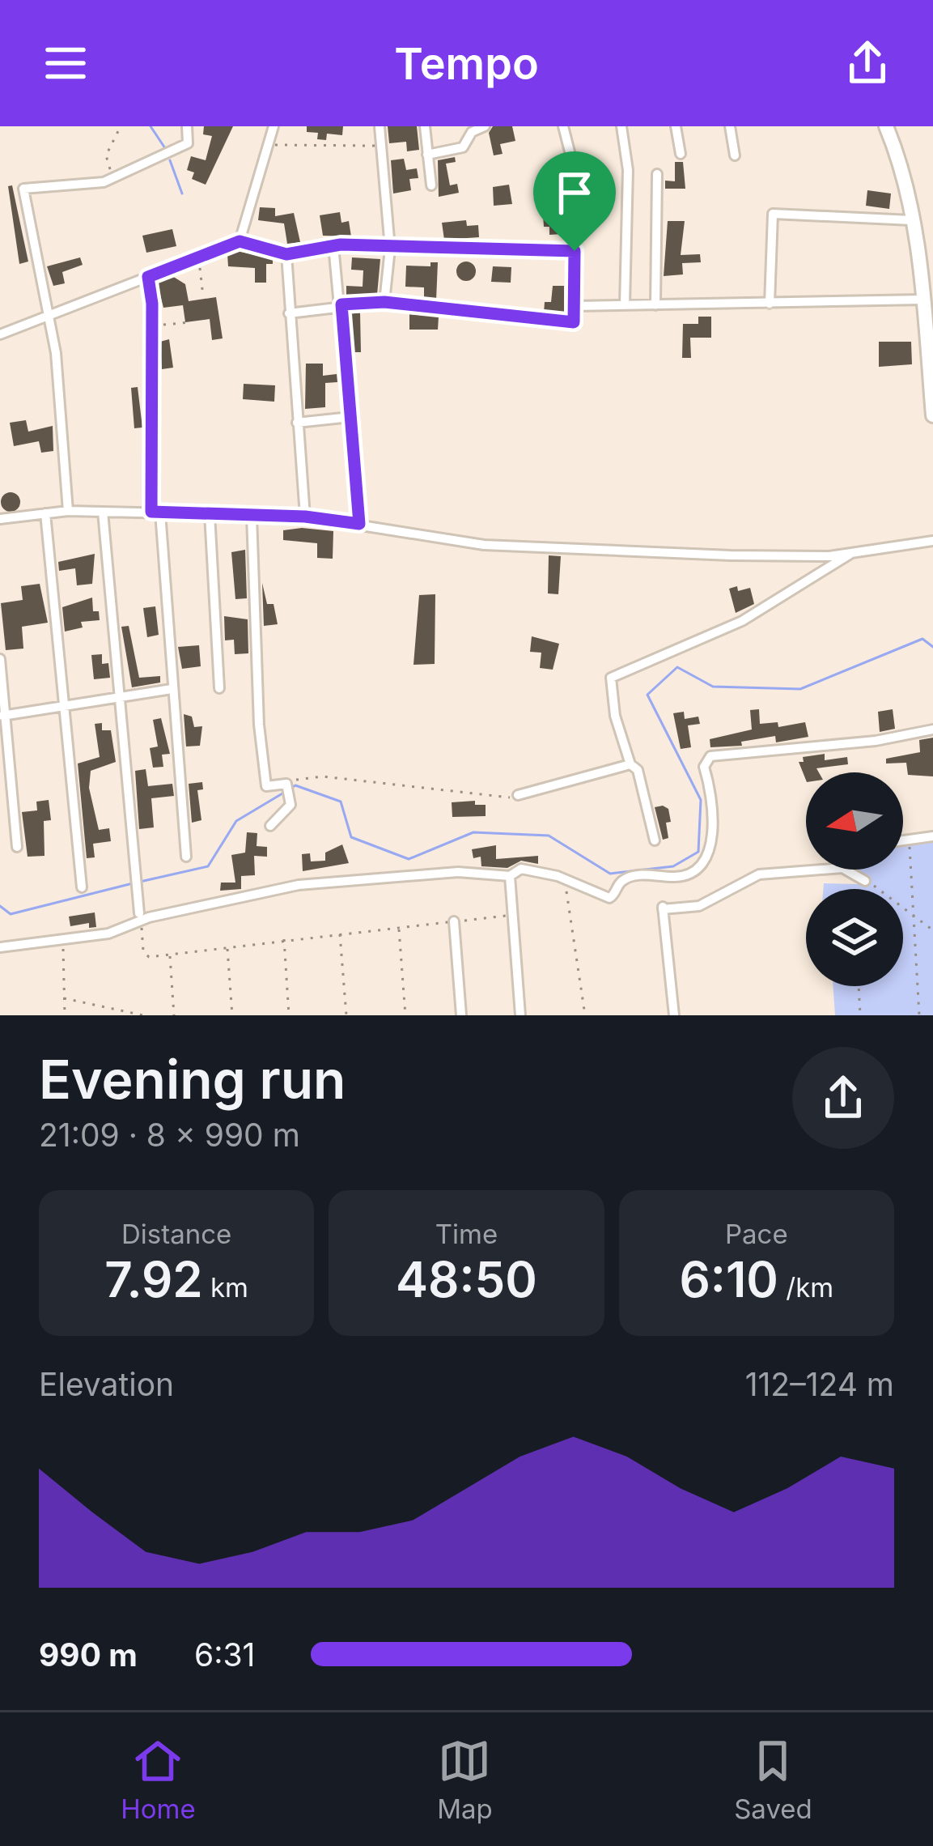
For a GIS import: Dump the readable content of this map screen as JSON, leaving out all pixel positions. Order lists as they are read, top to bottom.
{
  "north": "left",
  "page": {
    "header": "Tempo",
    "heading": ["Evening run", "21:09 · 8 × 990 m"],
    "stats": [
      ["Distance", "7.92 km"],
      ["Time", "48:50"],
      ["Pace", "6:10 /km"]
    ],
    "chart": ["Elevation", "112–124 m"],
    "list": [
      {
        "name": "990 m",
        "note": "6:31"
      }
    ],
    "tabs": ["Home", "Map", "Saved"]
  }
}
